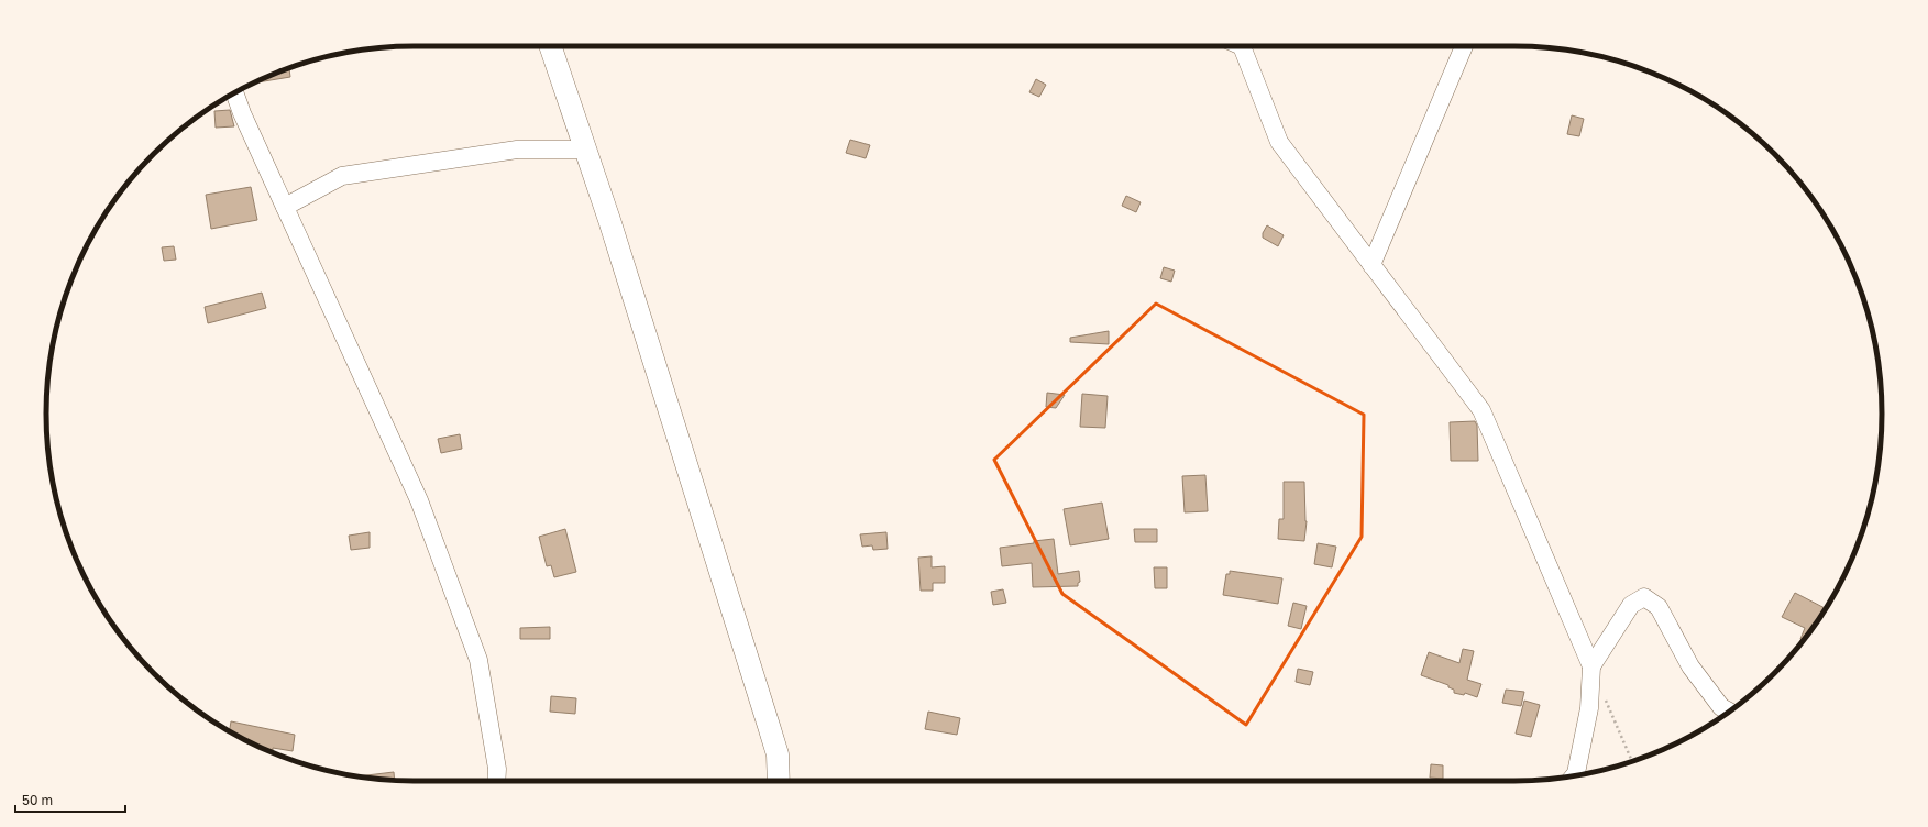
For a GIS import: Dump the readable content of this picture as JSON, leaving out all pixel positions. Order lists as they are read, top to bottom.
{
  "scale_bar": "50 m"
}
